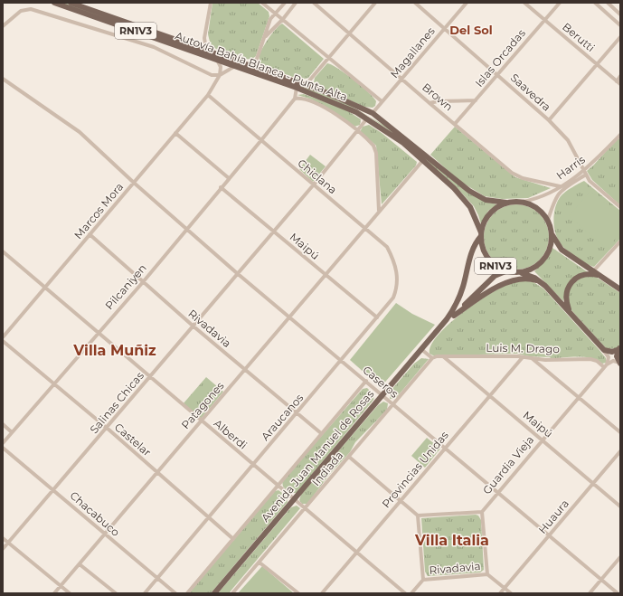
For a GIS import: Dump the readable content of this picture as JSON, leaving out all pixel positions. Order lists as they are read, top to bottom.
{
  "streets": {
    "main road": ["RN1V3", "Autovía Bahía Blanca - Punta Alta", "Avenida Juan Manuel de Rosas"],
    "street": [
      "Berutti",
      "Magallanes",
      "Islas Orcadas",
      "Saavedra",
      "Brown",
      "Harris",
      "Chiclana",
      "Marcos Mora",
      "Maipú",
      "Pilcaniyen",
      "Rivadavia",
      "Luis M. Drago",
      "Caseros",
      "Salinas Chicas",
      "Patagones",
      "Araucanos",
      "Alberdi",
      "Castelar",
      "Guardia Vieja",
      "Indiada",
      "Provincias Unidas",
      "Chacabuco",
      "Huaura"
    ]
  },
  "crossings": [
    ["RN1V3", "Autovía Bahía Blanca - Punta Alta"],
    ["RN1V3", "Harris"],
    ["RN1V3", "Avenida Juan Manuel de Rosas"],
    ["Berutti", "Islas Orcadas"],
    ["Magallanes", "Autovía Bahía Blanca - Punta Alta"],
    ["Magallanes", "Saavedra"],
    ["Magallanes", "Brown"],
    ["Islas Orcadas", "Saavedra"],
    ["Islas Orcadas", "Brown"],
    ["Autovía Bahía Blanca - Punta Alta", "Harris"],
    ["Autovía Bahía Blanca - Punta Alta", "Avenida Juan Manuel de Rosas"],
    ["Saavedra", "Harris"],
    ["Brown", "Harris"],
    ["Harris", "Avenida Juan Manuel de Rosas"],
    ["Chiclana", "Marcos Mora"],
    ["Chiclana", "Pilcaniyen"],
    ["Chiclana", "Salinas Chicas"],
    ["Chiclana", "Patagones"],
    ["Chiclana", "Araucanos"],
    ["Marcos Mora", "Rivadavia"],
    ["Marcos Mora", "Caseros"],
    ["Marcos Mora", "Alberdi"],
    ["Maipú", "Pilcaniyen"],
    ["Maipú", "Luis M. Drago"],
    ["Maipú", "Salinas Chicas"],
    ["Maipú", "Patagones"],
    ["Maipú", "Araucanos"],
    ["Maipú", "Guardia Vieja"],
    ["Maipú", "Provincias Unidas"],
    ["Maipú", "Huaura"],
    ["Pilcaniyen", "Rivadavia"],
    ["Pilcaniyen", "Caseros"],
    ["Pilcaniyen", "Alberdi"],
    ["Pilcaniyen", "Castelar"],
    ["Rivadavia", "Salinas Chicas"],
    ["Rivadavia", "Patagones"],
    ["Rivadavia", "Araucanos"],
    ["Rivadavia", "Guardia Vieja"],
    ["Rivadavia", "Huaura"],
    ["Luis M. Drago", "Guardia Vieja"],
    ["Luis M. Drago", "Indiada"],
    ["Luis M. Drago", "Provincias Unidas"],
    ["Caseros", "Salinas Chicas"],
    ["Caseros", "Patagones"],
    ["Caseros", "Araucanos"],
    ["Caseros", "Avenida Juan Manuel de Rosas"],
    ["Caseros", "Guardia Vieja"],
    ["Caseros", "Indiada"],
    ["Caseros", "Provincias Unidas"],
    ["Caseros", "Huaura"],
    ["Salinas Chicas", "Alberdi"],
    ["Salinas Chicas", "Castelar"],
    ["Salinas Chicas", "Chacabuco"],
    ["Patagones", "Alberdi"],
    ["Patagones", "Castelar"],
    ["Patagones", "Chacabuco"],
    ["Araucanos", "Alberdi"],
    ["Araucanos", "Castelar"],
    ["Araucanos", "Chacabuco"],
    ["Alberdi", "Avenida Juan Manuel de Rosas"],
    ["Alberdi", "Indiada"],
    ["Alberdi", "Provincias Unidas"]
  ],
  "districts": ["Del Sol", "Villa Muñiz", "Villa Italia"]
}
